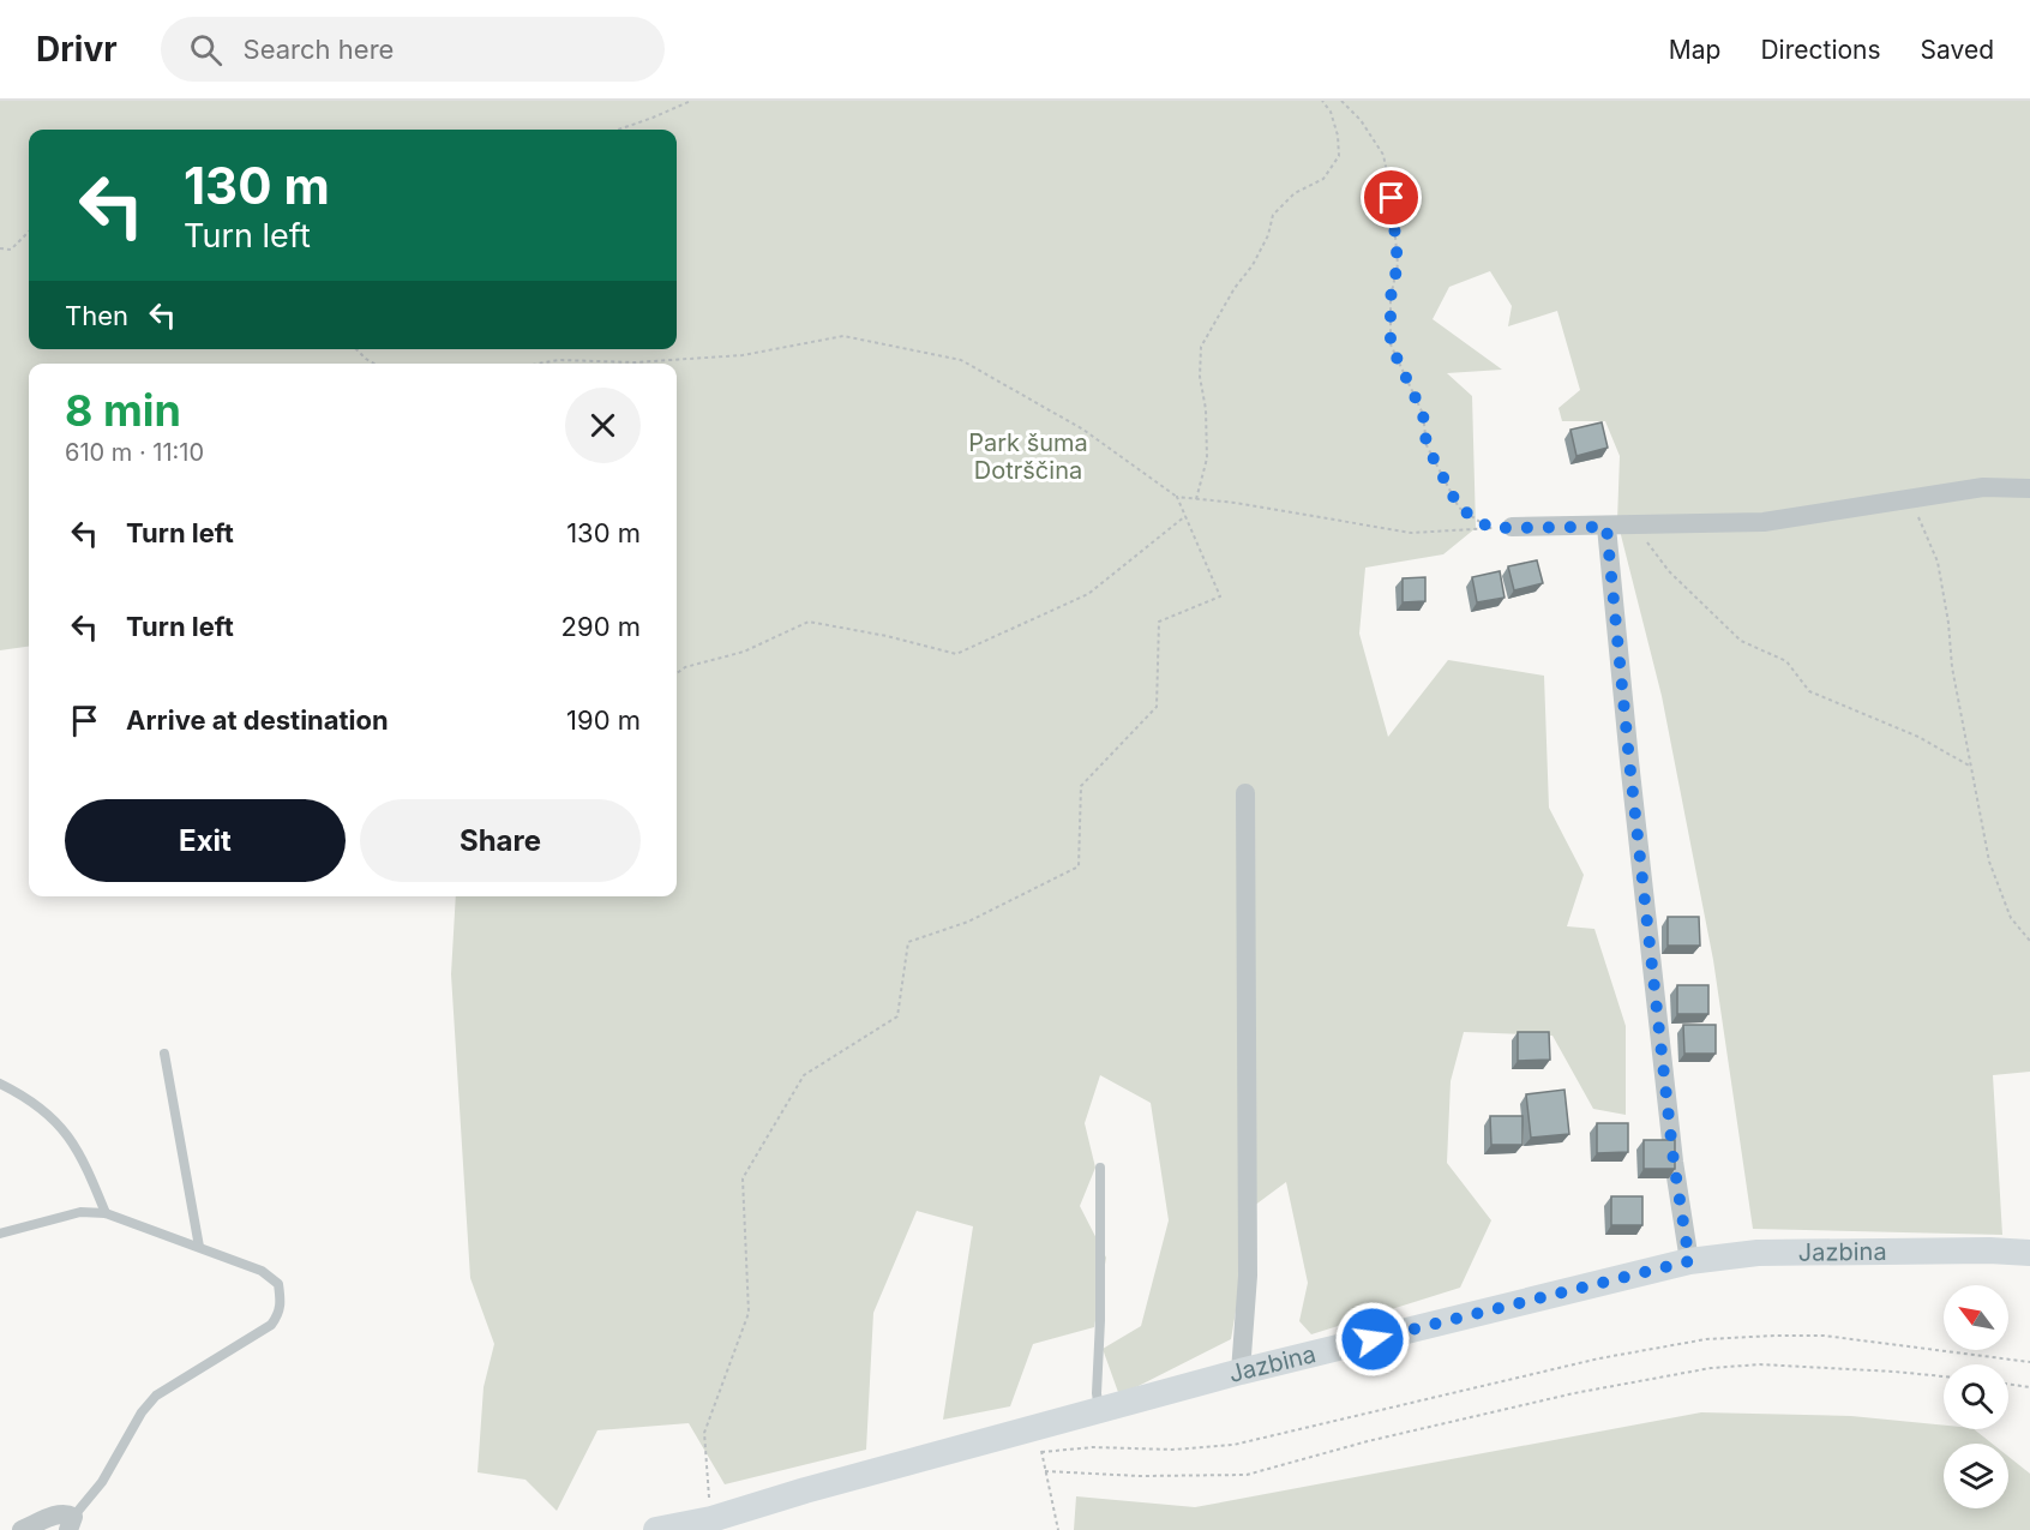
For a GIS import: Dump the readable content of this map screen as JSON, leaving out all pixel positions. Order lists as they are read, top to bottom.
{
  "streets": {
    "street": ["Jazbina"]
  },
  "parks": ["Park šuma Dotrščina"],
  "north": "top left",
  "page": {
    "header": "Drivr",
    "search": "Search here",
    "nav": ["Map", "Directions", "Saved"],
    "turn": ["130 m", "Turn left"],
    "then": "Then",
    "heading": ["8 min", "610 m · 11:10"],
    "list": [
      {
        "name": "Turn left",
        "value": "130 m"
      },
      {
        "name": "Turn left",
        "value": "290 m"
      },
      {
        "name": "Arrive at destination",
        "value": "190 m"
      }
    ],
    "buttons": ["Exit", "Share"]
  }
}
